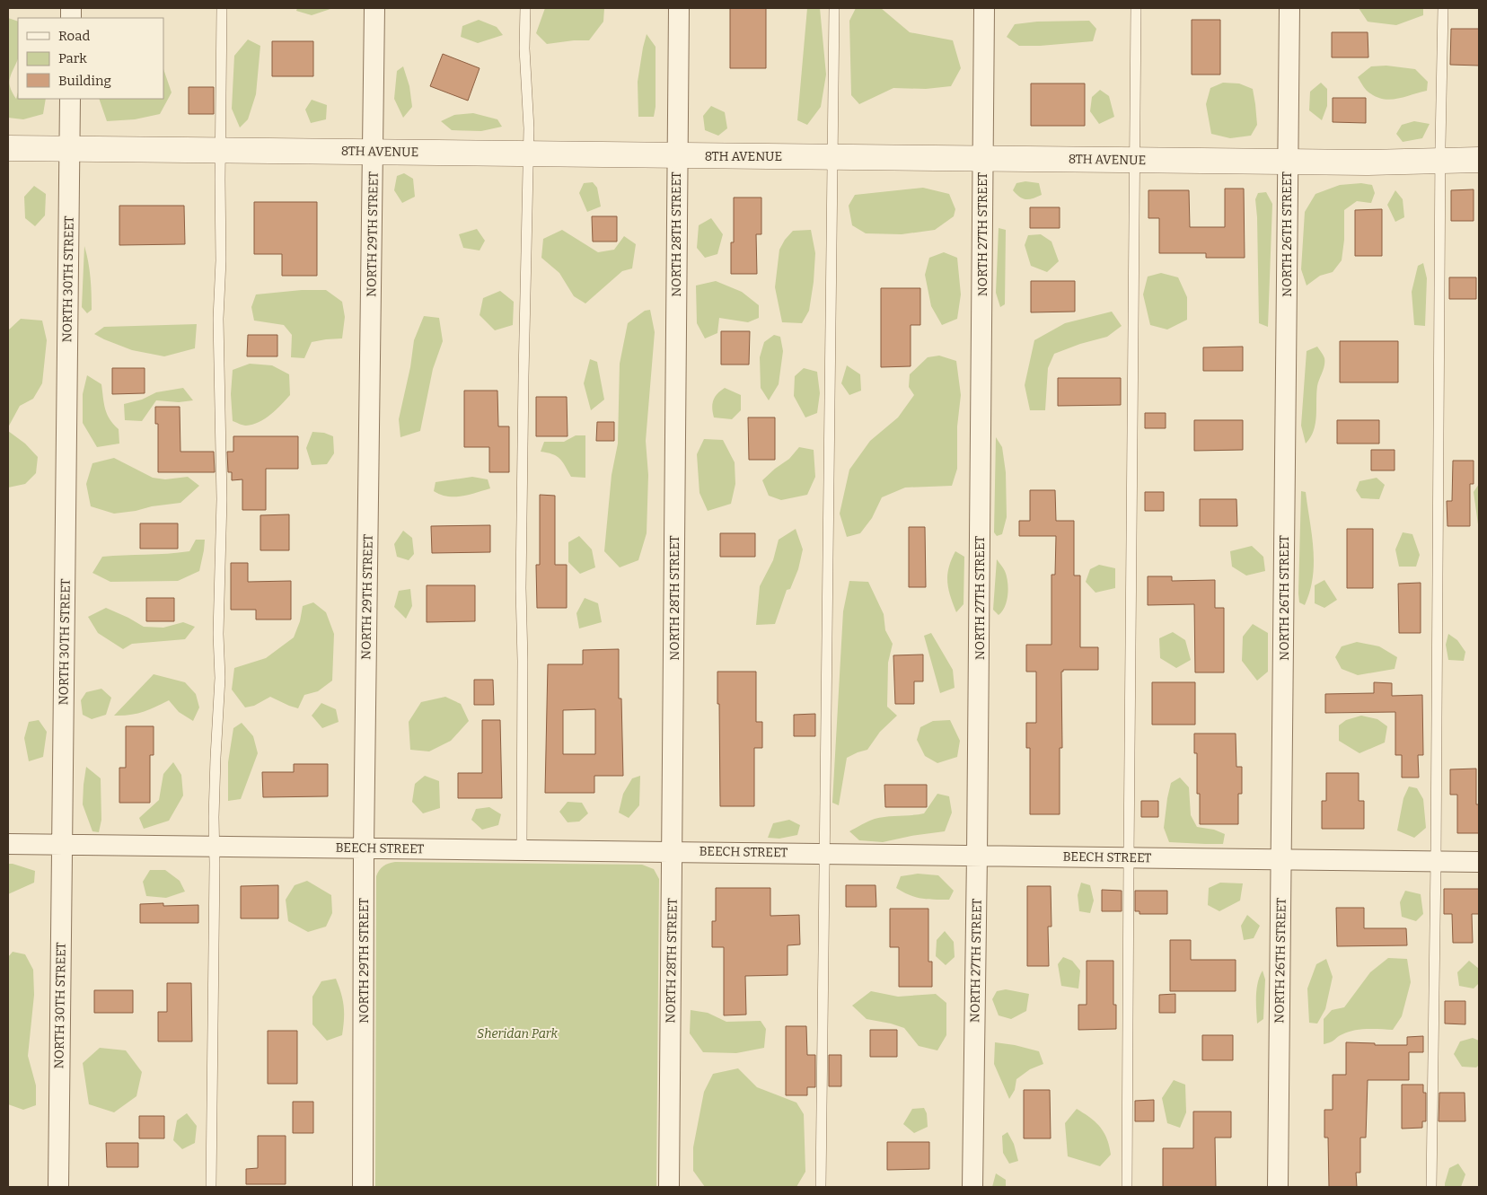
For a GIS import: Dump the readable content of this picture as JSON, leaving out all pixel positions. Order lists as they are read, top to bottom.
{
  "streets": {
    "street": [
      "8TH AVENUE",
      "NORTH 29TH STREET",
      "NORTH 28TH STREET",
      "NORTH 27TH STREET",
      "NORTH 26TH STREET",
      "NORTH 30TH STREET",
      "BEECH STREET"
    ]
  },
  "crossings": [
    ["8TH AVENUE", "NORTH 29TH STREET"],
    ["8TH AVENUE", "NORTH 28TH STREET"],
    ["8TH AVENUE", "NORTH 27TH STREET"],
    ["8TH AVENUE", "NORTH 26TH STREET"],
    ["8TH AVENUE", "NORTH 30TH STREET"],
    ["NORTH 29TH STREET", "BEECH STREET"],
    ["NORTH 28TH STREET", "BEECH STREET"],
    ["NORTH 27TH STREET", "BEECH STREET"],
    ["NORTH 26TH STREET", "BEECH STREET"],
    ["NORTH 30TH STREET", "BEECH STREET"]
  ],
  "parks": ["Sheridan Park"],
  "legend": ["Road", "Park", "Building"]
}
